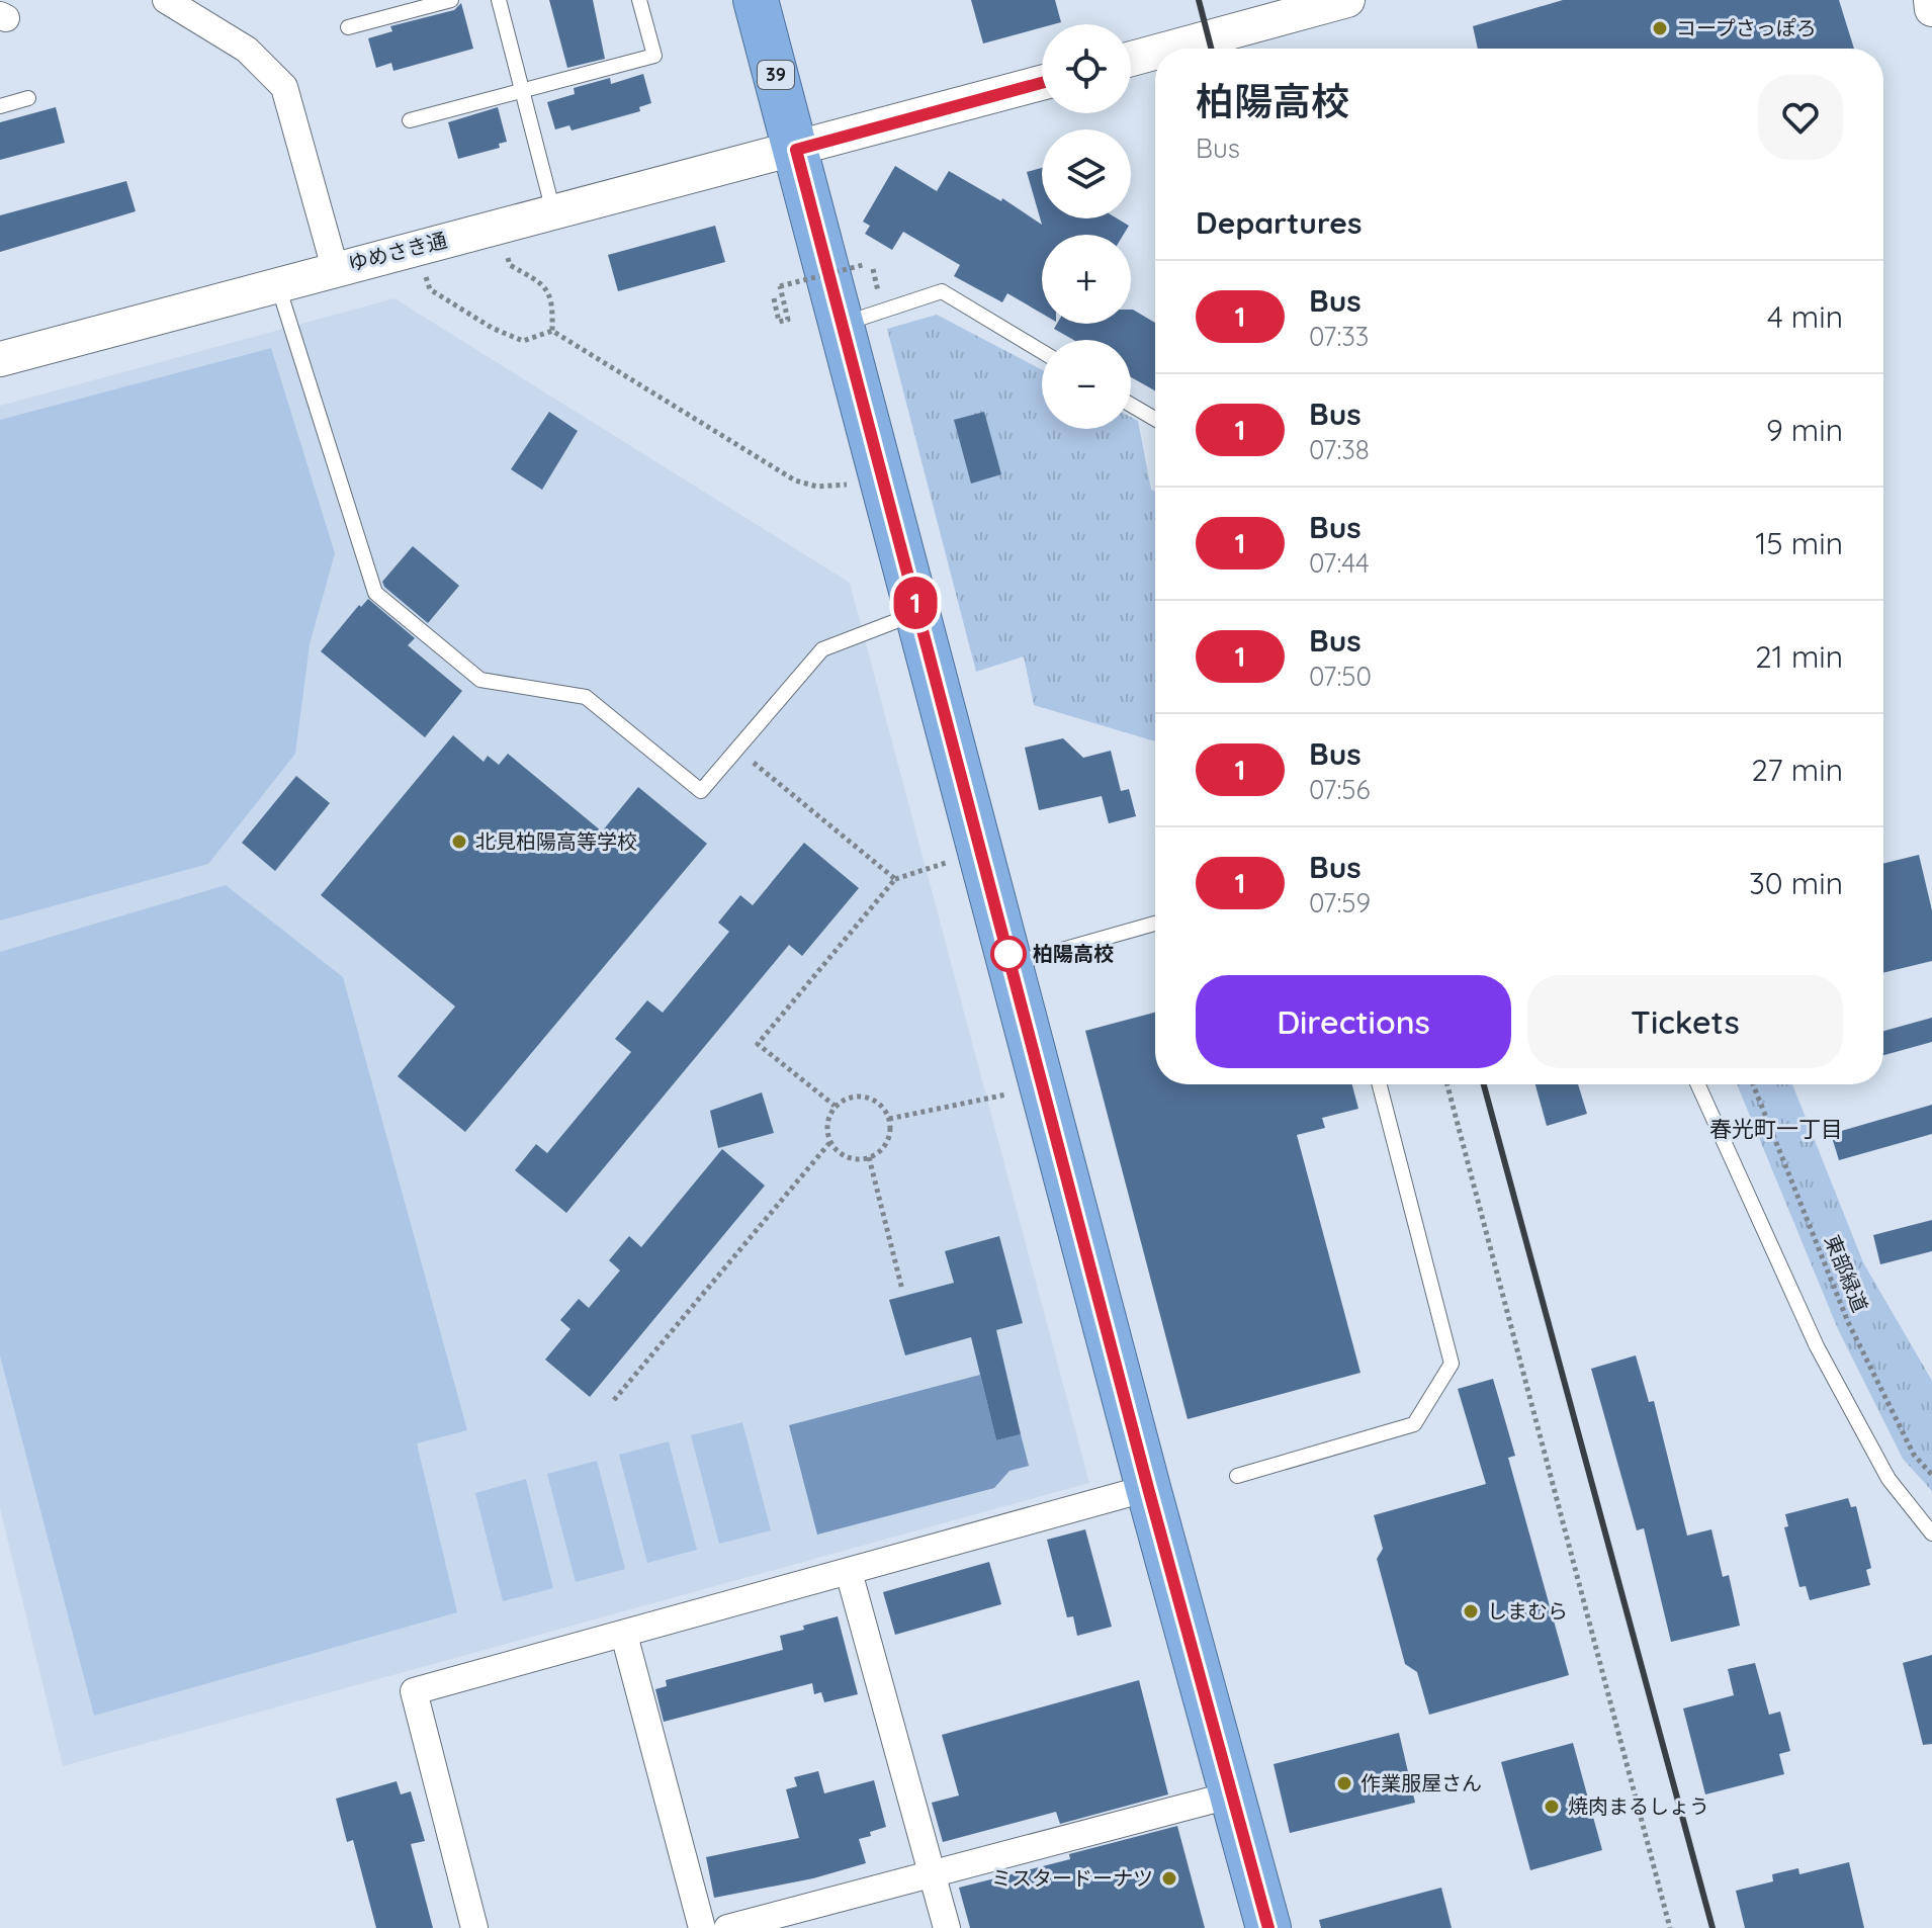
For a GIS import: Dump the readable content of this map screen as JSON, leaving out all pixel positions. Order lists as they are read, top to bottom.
{
  "streets": {
    "highway": ["39"],
    "street": ["ゆめさき通"],
    "path": ["東部緑道"]
  },
  "crossings": [
    ["39", "ゆめさき通"]
  ],
  "districts": ["春光町一丁目"],
  "places": [
    "コープさっぽろ",
    "北見柏陽高等学校",
    "柏陽高校",
    "しまむら",
    "作業服屋さん",
    "焼肉まるしょう",
    "ミスタードーナツ"
  ],
  "lines": ["bus line 1"],
  "page": {
    "on_map": "1",
    "map_buttons": ["+", "−"],
    "heading": [
      ["柏陽高校", "Bus"],
      "Departures"
    ],
    "list": [
      {
        "mark": "1",
        "name": "Bus",
        "note": "07:33",
        "value": "4 min"
      },
      {
        "mark": "1",
        "name": "Bus",
        "note": "07:38",
        "value": "9 min"
      },
      {
        "mark": "1",
        "name": "Bus",
        "note": "07:44",
        "value": "15 min"
      },
      {
        "mark": "1",
        "name": "Bus",
        "note": "07:50",
        "value": "21 min"
      },
      {
        "mark": "1",
        "name": "Bus",
        "note": "07:56",
        "value": "27 min"
      },
      {
        "mark": "1",
        "name": "Bus",
        "note": "07:59",
        "value": "30 min"
      }
    ],
    "buttons": ["Directions", "Tickets"]
  }
}
